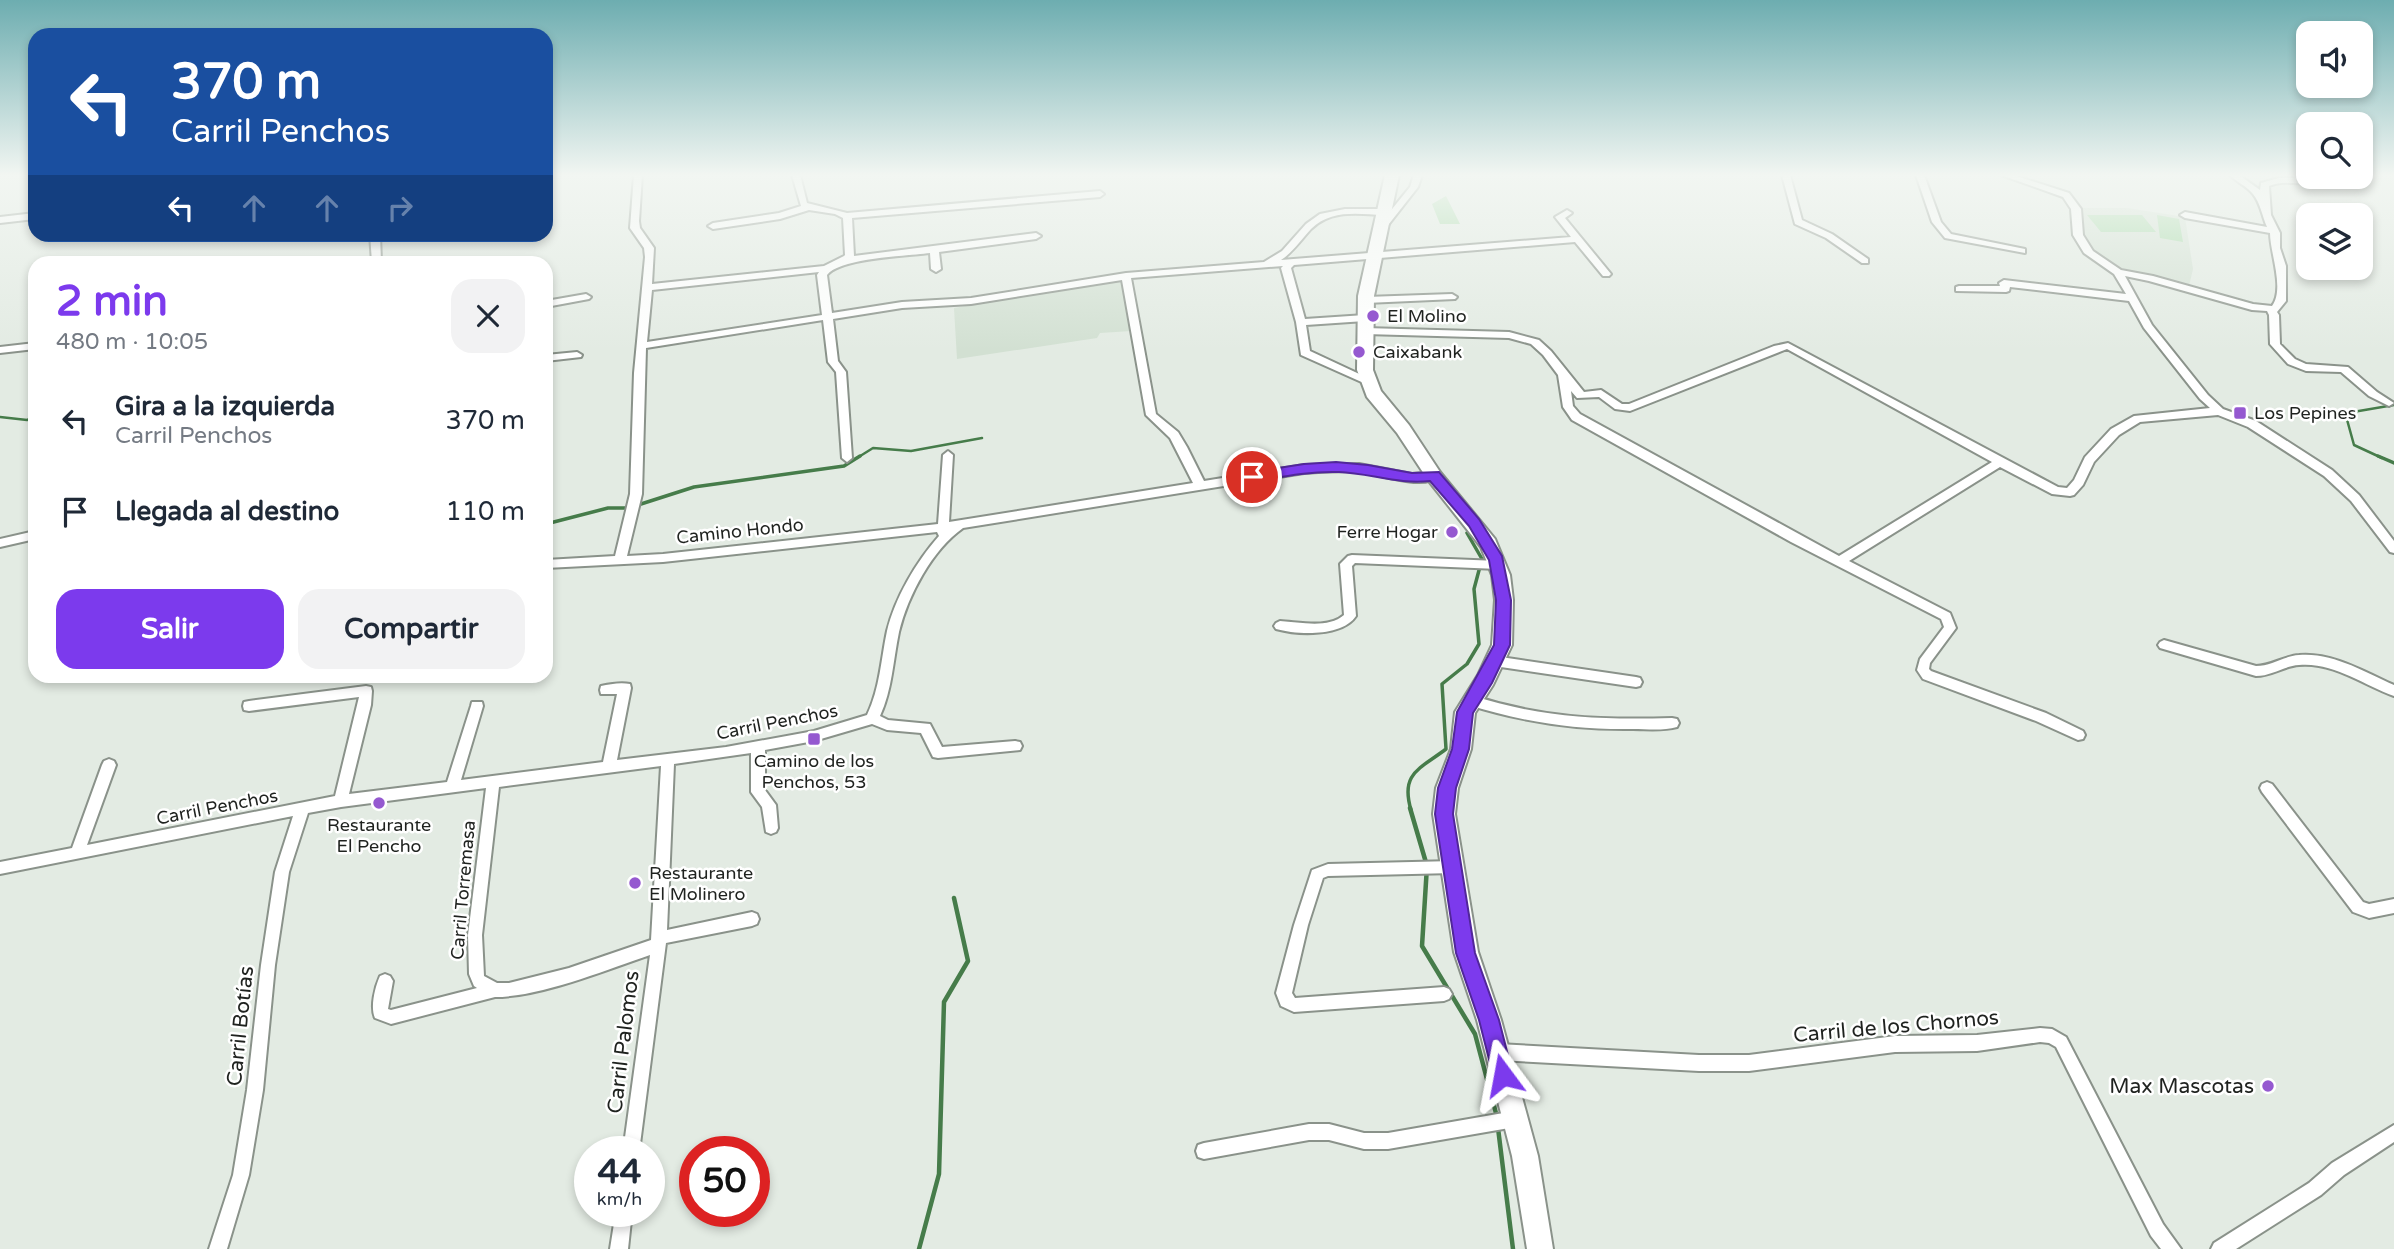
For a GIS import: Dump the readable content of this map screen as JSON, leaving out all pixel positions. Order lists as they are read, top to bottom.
{
  "streets": {
    "street": [
      "Camino Hondo",
      "Carril Penchos",
      "Carril Torremasa",
      "Carril Botías",
      "Carril de los Chornos",
      "Carril Palomos"
    ]
  },
  "crossings": [
    ["Carril Penchos", "Carril Torremasa"],
    ["Carril Penchos", "Carril Botías"],
    ["Carril Penchos", "Carril Palomos"]
  ],
  "places": {
    "other": [
      "El Molino",
      "Caixabank",
      "Ferre Hogar",
      "Restaurante El Pencho",
      "Restaurante El Molinero",
      "Max Mascotas"
    ],
    "transit": ["Los Pepines", "Camino de los Penchos, 53"]
  },
  "page": {
    "turn": ["370 m", "Carril Penchos"],
    "heading": ["2 min", "480 m · 10:05"],
    "list": [
      {
        "name": "Gira a la izquierda",
        "note": "Carril Penchos",
        "value": "370 m"
      },
      {
        "name": "Llegada al destino",
        "value": "110 m"
      }
    ],
    "buttons": ["Salir", "Compartir"],
    "speed": "44 km/h",
    "limit": "50"
  }
}
